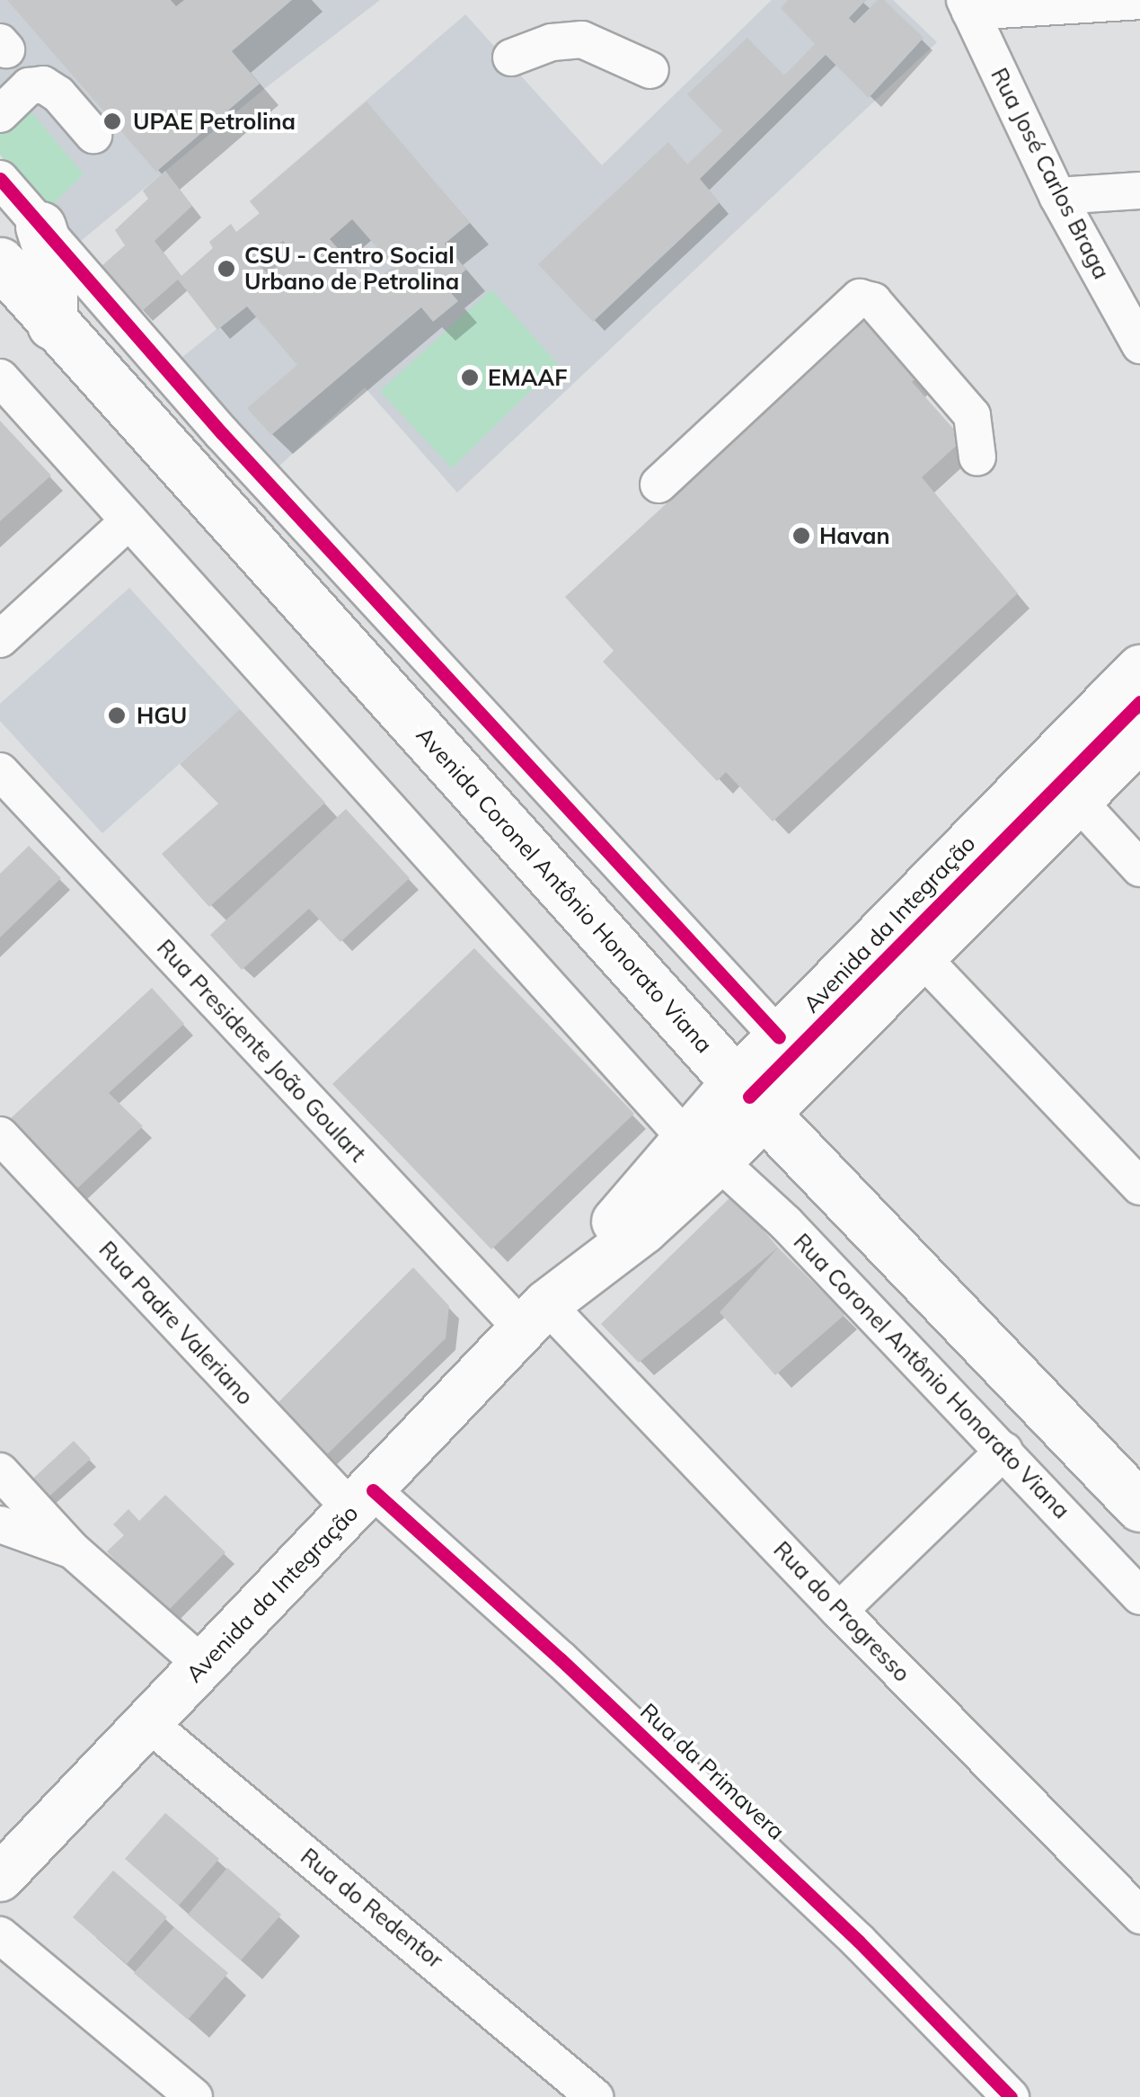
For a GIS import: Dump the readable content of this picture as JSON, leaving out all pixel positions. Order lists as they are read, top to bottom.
{
  "streets": {
    "highway": ["Avenida Coronel Antônio Honorato Viana"],
    "main road": ["Avenida da Integração"],
    "street": [
      "Rua José Carlos Braga",
      "Rua Presidente João Goulart",
      "Rua Padre Valeriano",
      "Rua Coronel Antônio Honorato Viana",
      "Rua do Progresso",
      "Rua da Primavera",
      "Rua do Redentor"
    ]
  },
  "crossings": [
    ["Avenida Coronel Antônio Honorato Viana", "Avenida da Integração"],
    ["Avenida da Integração", "Rua Presidente João Goulart"],
    ["Avenida da Integração", "Rua Padre Valeriano"],
    ["Avenida da Integração", "Rua Coronel Antônio Honorato Viana"],
    ["Avenida da Integração", "Rua do Progresso"],
    ["Avenida da Integração", "Rua da Primavera"],
    ["Avenida da Integração", "Rua do Redentor"],
    ["Rua Presidente João Goulart", "Rua do Progresso"],
    ["Rua Padre Valeriano", "Rua da Primavera"]
  ],
  "places": [
    "UPAE Petrolina",
    "CSU - Centro Social Urbano de Petrolina",
    "EMAAF",
    "Havan",
    "HGU"
  ]
}
